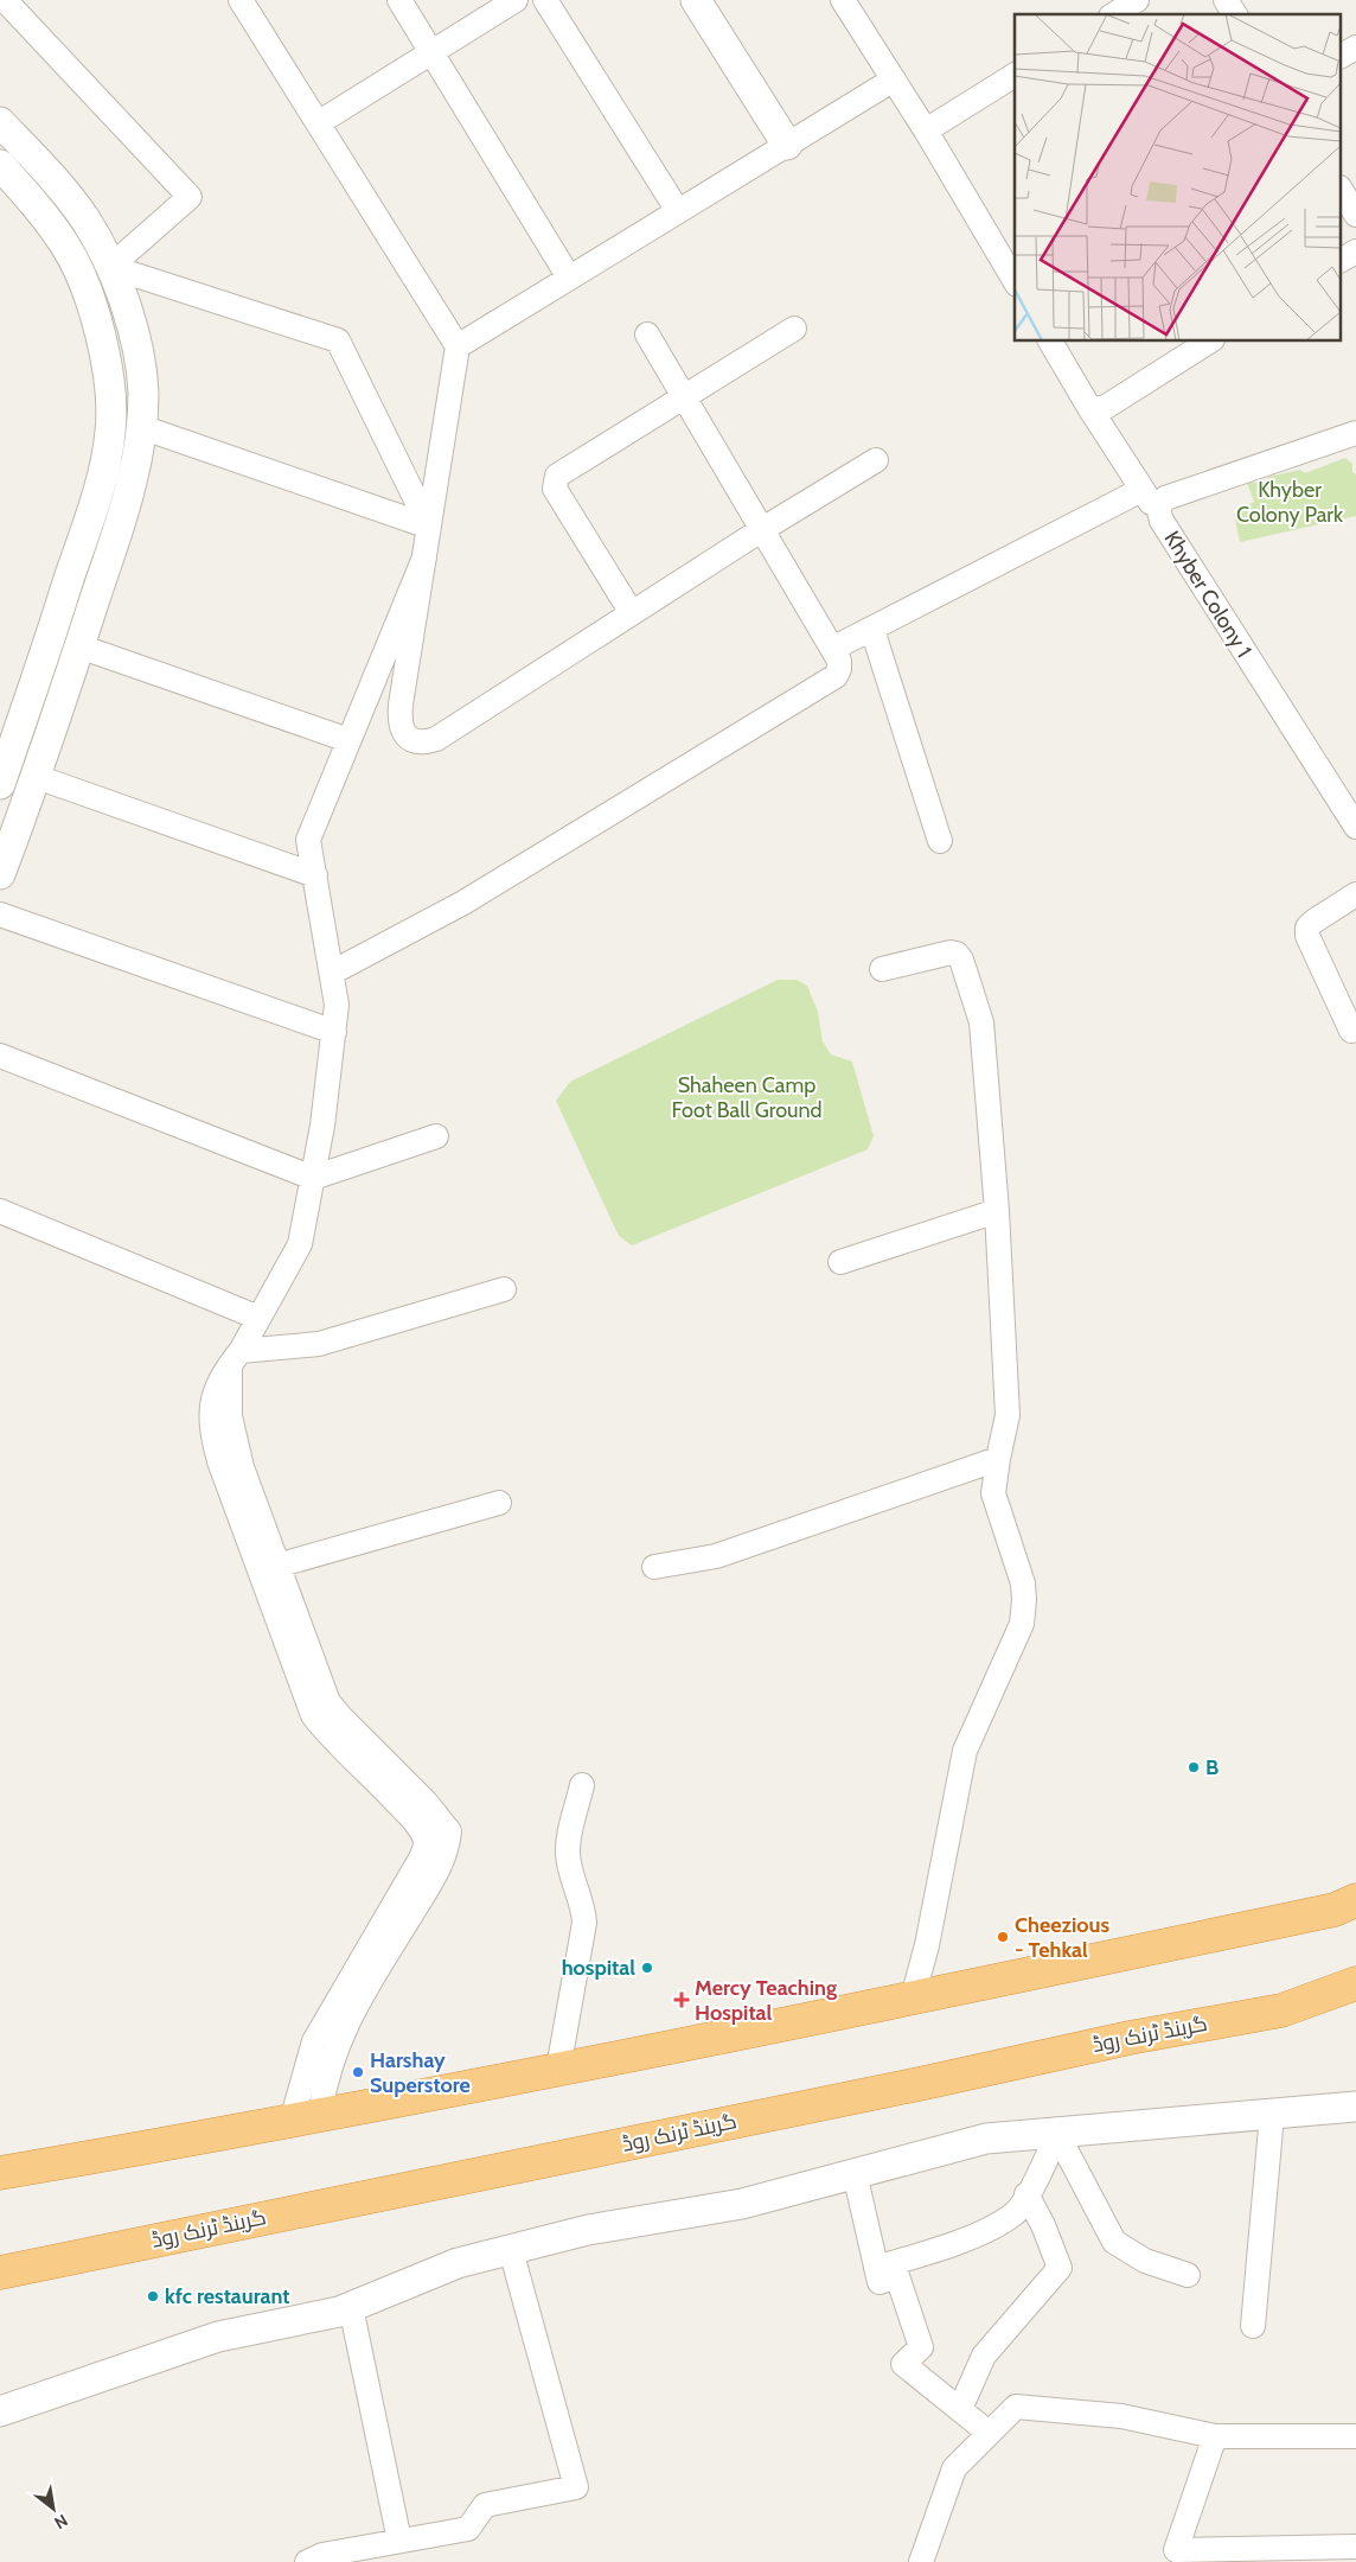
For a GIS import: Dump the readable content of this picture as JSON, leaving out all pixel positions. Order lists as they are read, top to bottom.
{
  "streets": {
    "highway": ["گرینڈ ٹرنک روڈ"],
    "street": ["Khyber Colony 1"]
  },
  "parks": ["Khyber Colony Park", "Shaheen Camp Foot Ball Ground"],
  "places": {
    "other": [
      "B",
      "Cheezious - Tehkal",
      "hospital",
      "Harshay Superstore",
      "kfc restaurant"
    ],
    "health": ["Mercy Teaching Hospital"]
  },
  "north": "bottom right"
}
